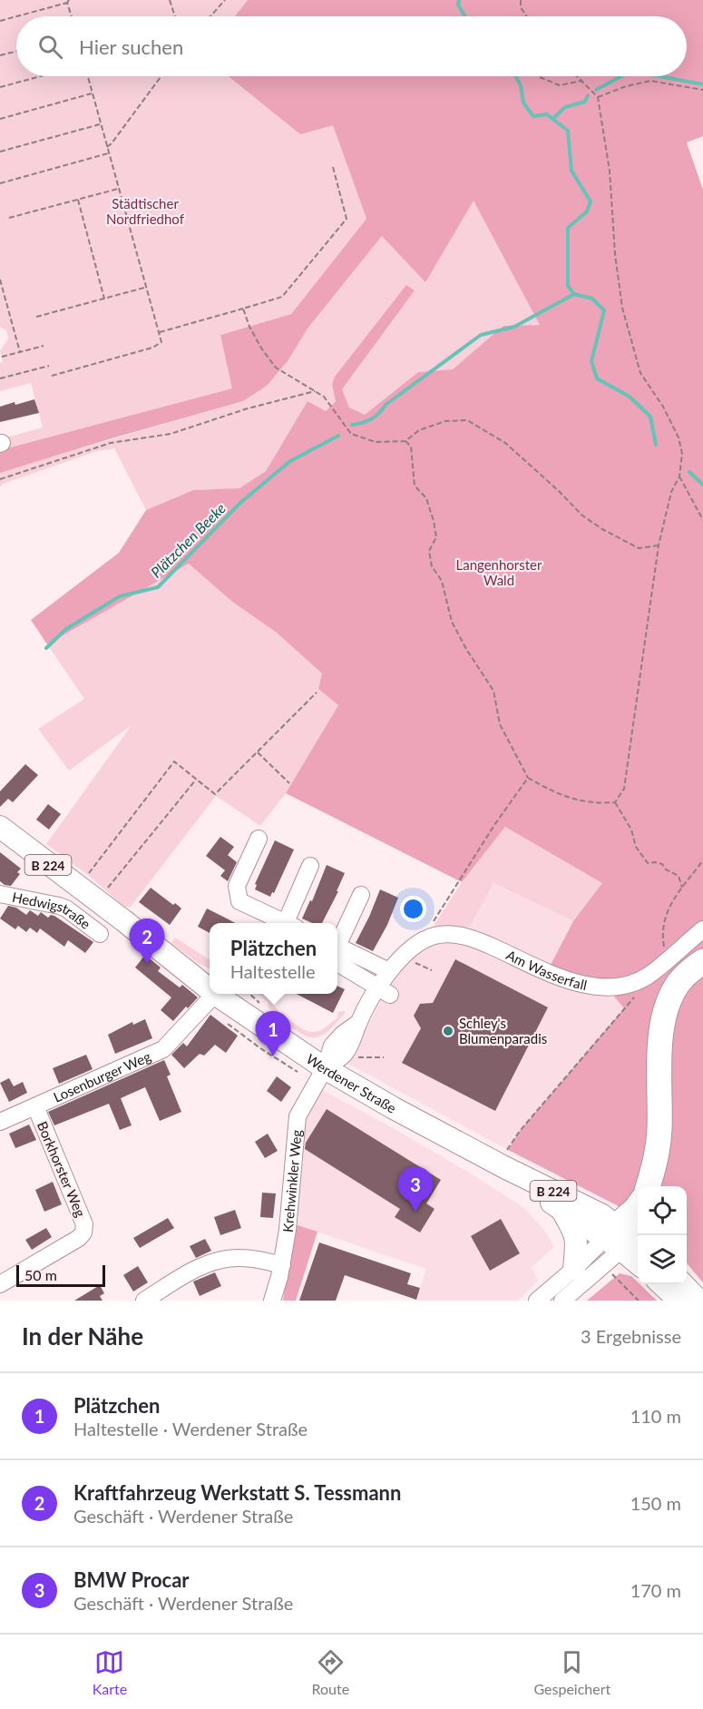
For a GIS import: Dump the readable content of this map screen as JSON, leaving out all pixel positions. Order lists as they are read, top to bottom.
{
  "streets": {
    "main road": ["B 224", "Werdener Straße"],
    "street": [
      "Hedwigstraße",
      "Am Wasserfall",
      "Losenburger Weg",
      "Borkhorster Weg",
      "Krehwinkler Weg"
    ]
  },
  "crossings": [
    ["Am Wasserfall", "Werdener Straße"],
    ["Am Wasserfall", "Krehwinkler Weg"],
    ["Losenburger Weg", "Werdener Straße"],
    ["Losenburger Weg", "Borkhorster Weg"],
    ["Werdener Straße", "Krehwinkler Weg"]
  ],
  "water": ["Plätzchen Beeke"],
  "parks": ["Städtischer Nordfriedhof", "Langenhorster Wald"],
  "places": ["Schley's Blumenparadis"],
  "scale_bar": "50 m",
  "page": {
    "search": "Hier suchen",
    "pins": ["2", "1", "3"],
    "popup": ["Plätzchen", "Haltestelle"],
    "scale": "50 m",
    "heading": ["In der Nähe", "3 Ergebnisse"],
    "list": [
      {
        "mark": "1",
        "name": "Plätzchen",
        "note": "Haltestelle · Werdener Straße",
        "value": "110 m"
      },
      {
        "mark": "2",
        "name": "Kraftfahrzeug Werkstatt S. Tessmann",
        "note": "Geschäft · Werdener Straße",
        "value": "150 m"
      },
      {
        "mark": "3",
        "name": "BMW Procar",
        "note": "Geschäft · Werdener Straße",
        "value": "170 m"
      }
    ],
    "nav": ["Karte", "Route", "Gespeichert"]
  }
}
